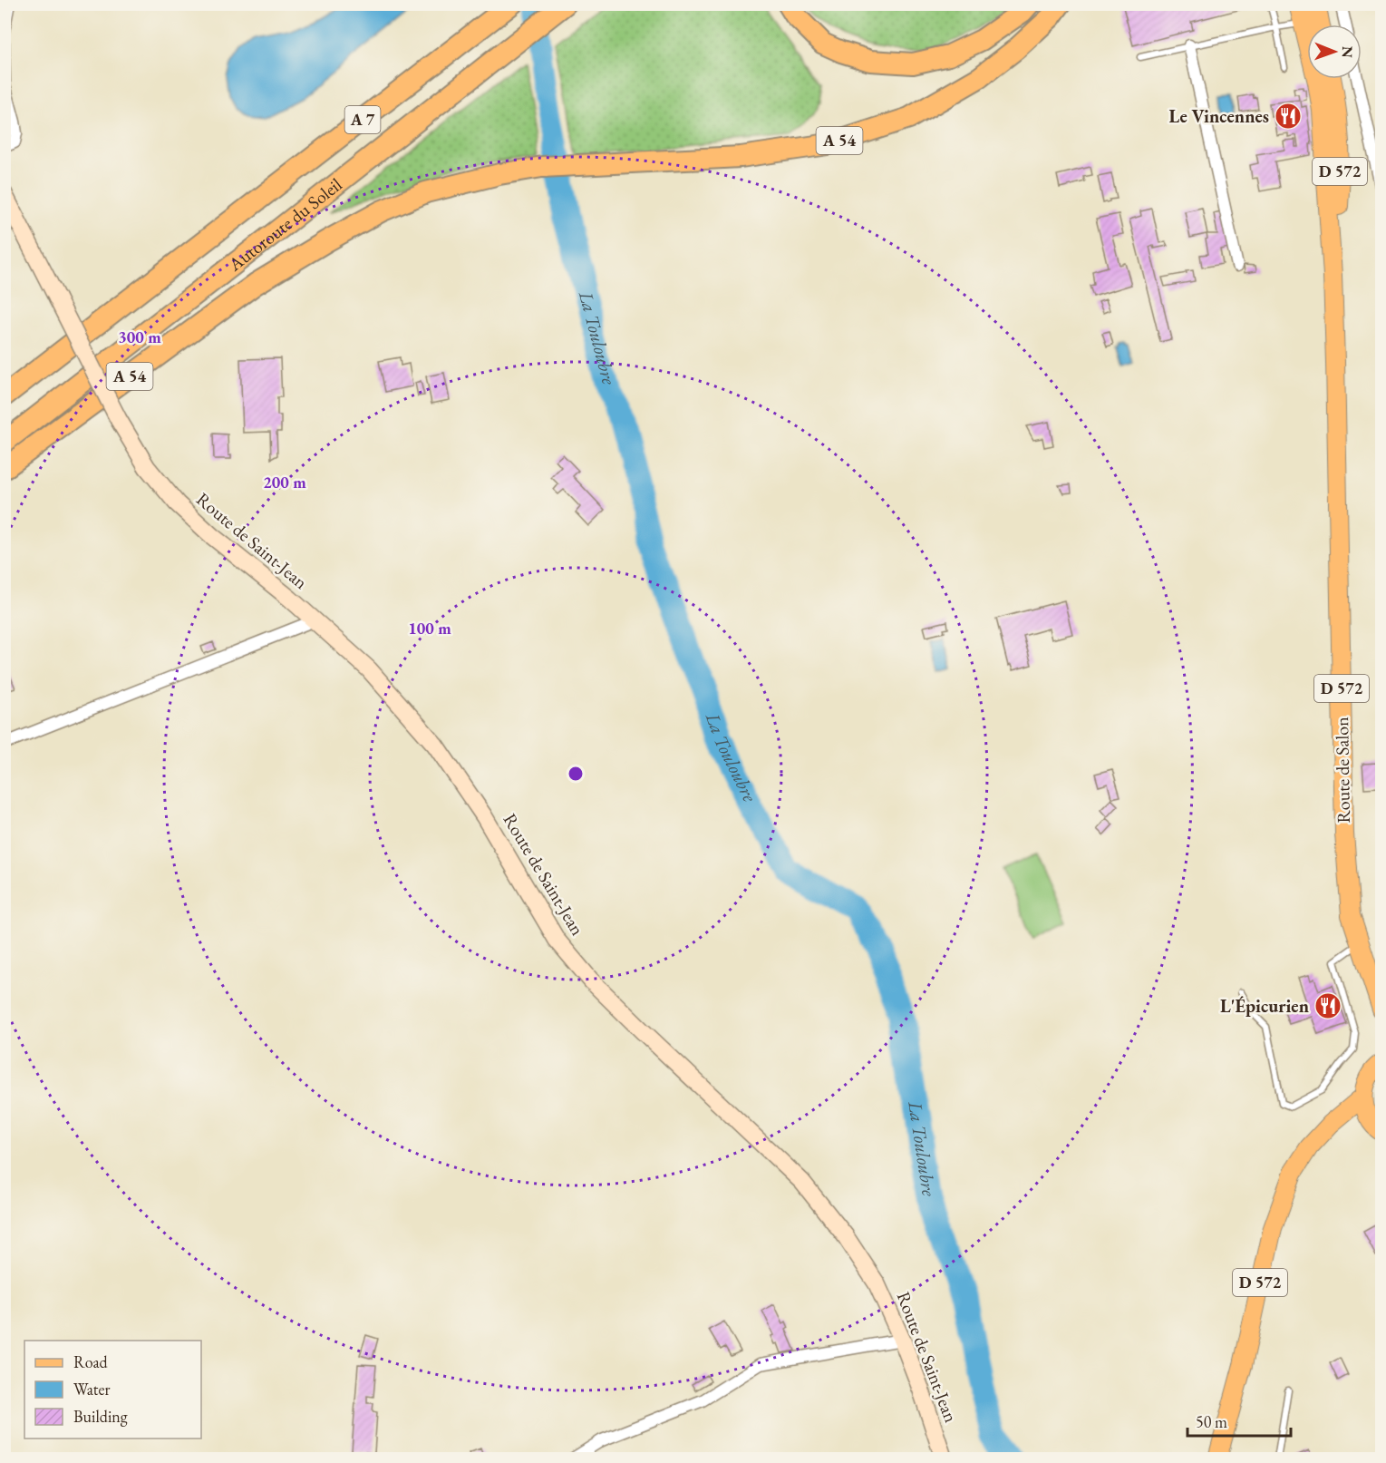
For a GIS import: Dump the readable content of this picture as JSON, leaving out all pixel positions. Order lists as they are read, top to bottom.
{
  "streets": {
    "highway": ["A 7", "A 54", "Autoroute du Soleil"],
    "main road": ["D 572", "Route de Salon"],
    "street": ["Route de Saint-Jean"]
  },
  "crossings": [
    ["D 572", "Route de Salon"]
  ],
  "water": ["La Touloubre"],
  "places": {
    "restaurant": ["Le Vincennes", "L'Épicurien"]
  },
  "legend": ["Road", "Water", "Building"],
  "scale_bar": "50 m",
  "north": "right",
  "rings": ["300 m", "200 m", "100 m"]
}
